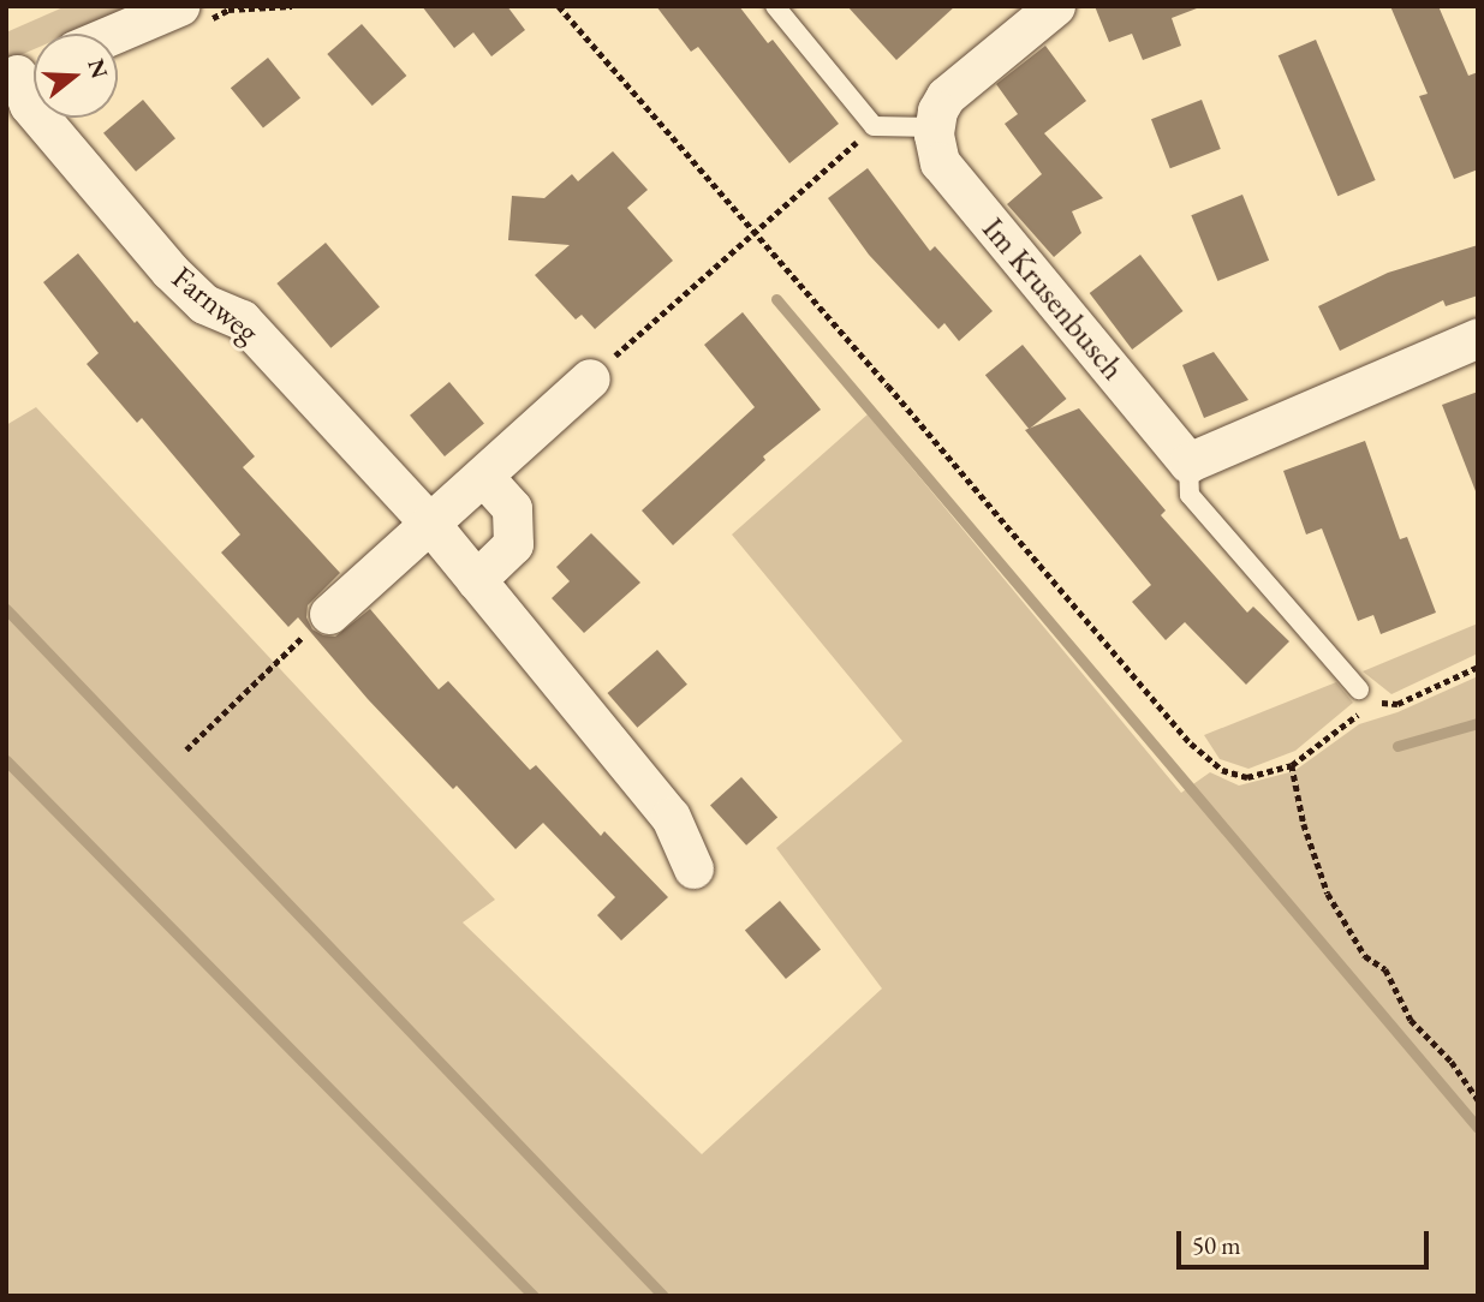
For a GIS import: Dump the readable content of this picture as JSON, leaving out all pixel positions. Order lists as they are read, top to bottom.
{
  "streets": {
    "street": ["Im Krusenbusch", "Farnweg"]
  },
  "scale_bar": "50 m",
  "north": "right"
}
